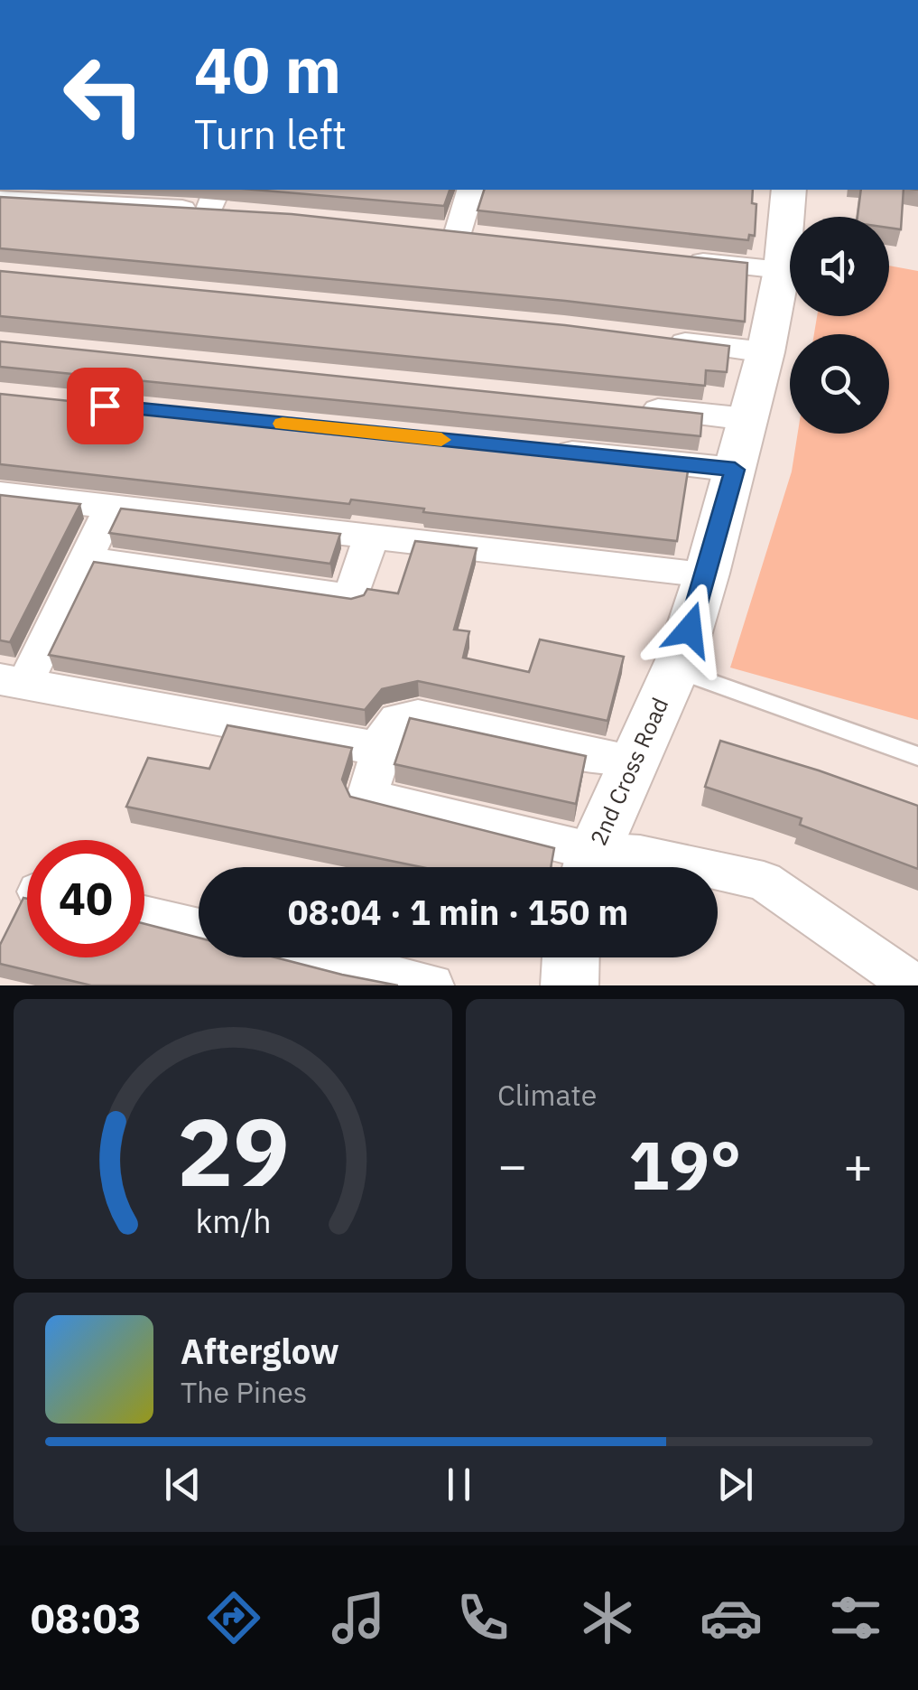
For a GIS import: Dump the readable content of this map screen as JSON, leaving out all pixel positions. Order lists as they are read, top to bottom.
{
  "streets": {
    "street": ["2nd Cross Road"]
  },
  "page": {
    "turn": ["40 m", "Turn left"],
    "limit": "40",
    "trip": "08:04 · 1 min · 150 m",
    "tile": "Climate",
    "heat": ["−", "19°", "+"],
    "song": ["Afterglow", "The Pines"],
    "tabs": "08:03",
    "gauge": ["29", "km/h"]
  }
}
